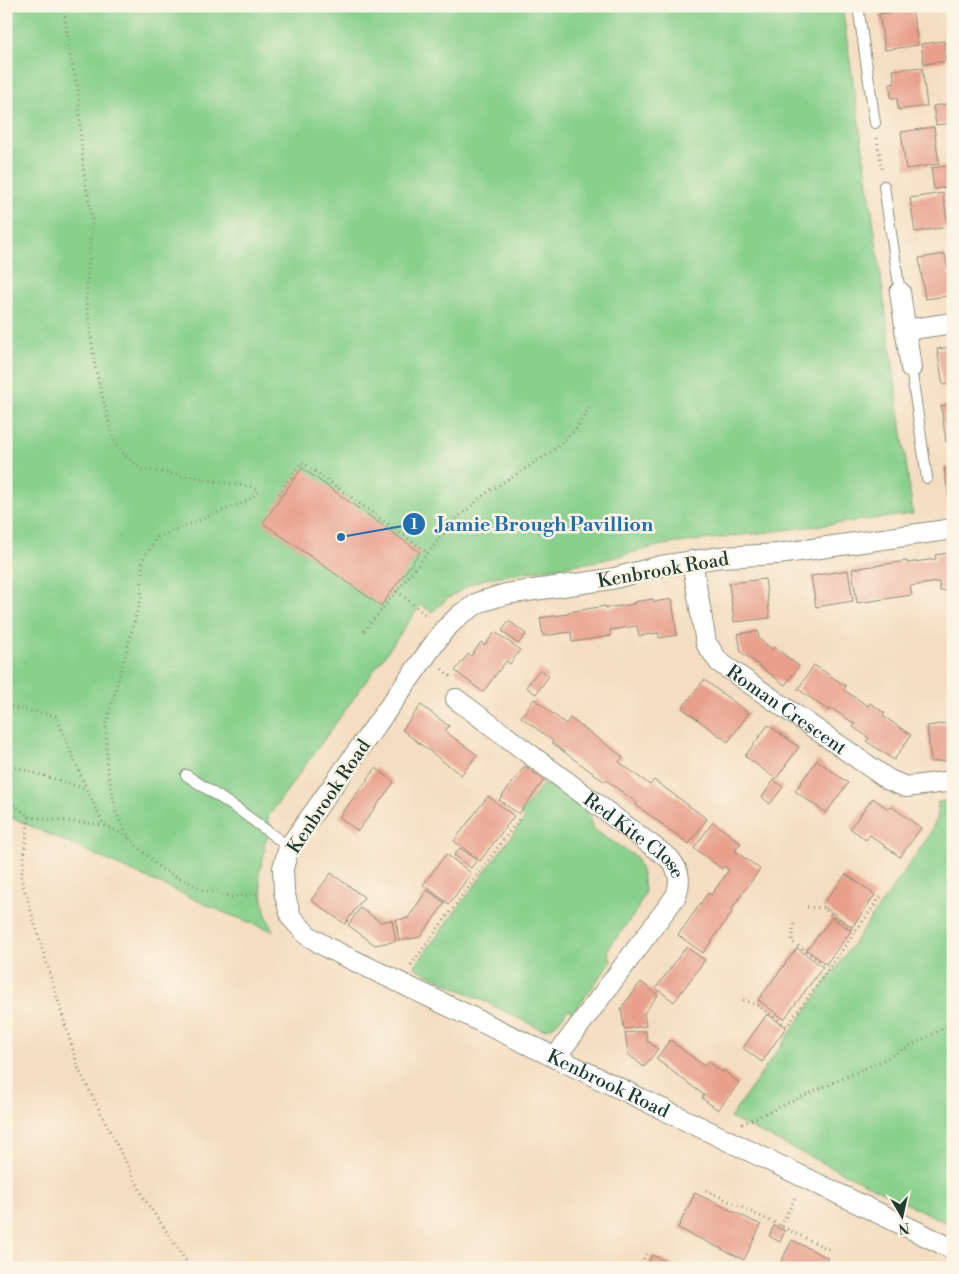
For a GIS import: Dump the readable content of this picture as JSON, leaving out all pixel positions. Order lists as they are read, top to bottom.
{
  "streets": {
    "street": ["Kenbrook Road", "Roman Crescent", "Red Kite Close"]
  },
  "crossings": [
    ["Kenbrook Road", "Roman Crescent"],
    ["Kenbrook Road", "Red Kite Close"]
  ],
  "places": ["Jamie Brough Pavillion"],
  "north": "bottom"
}
